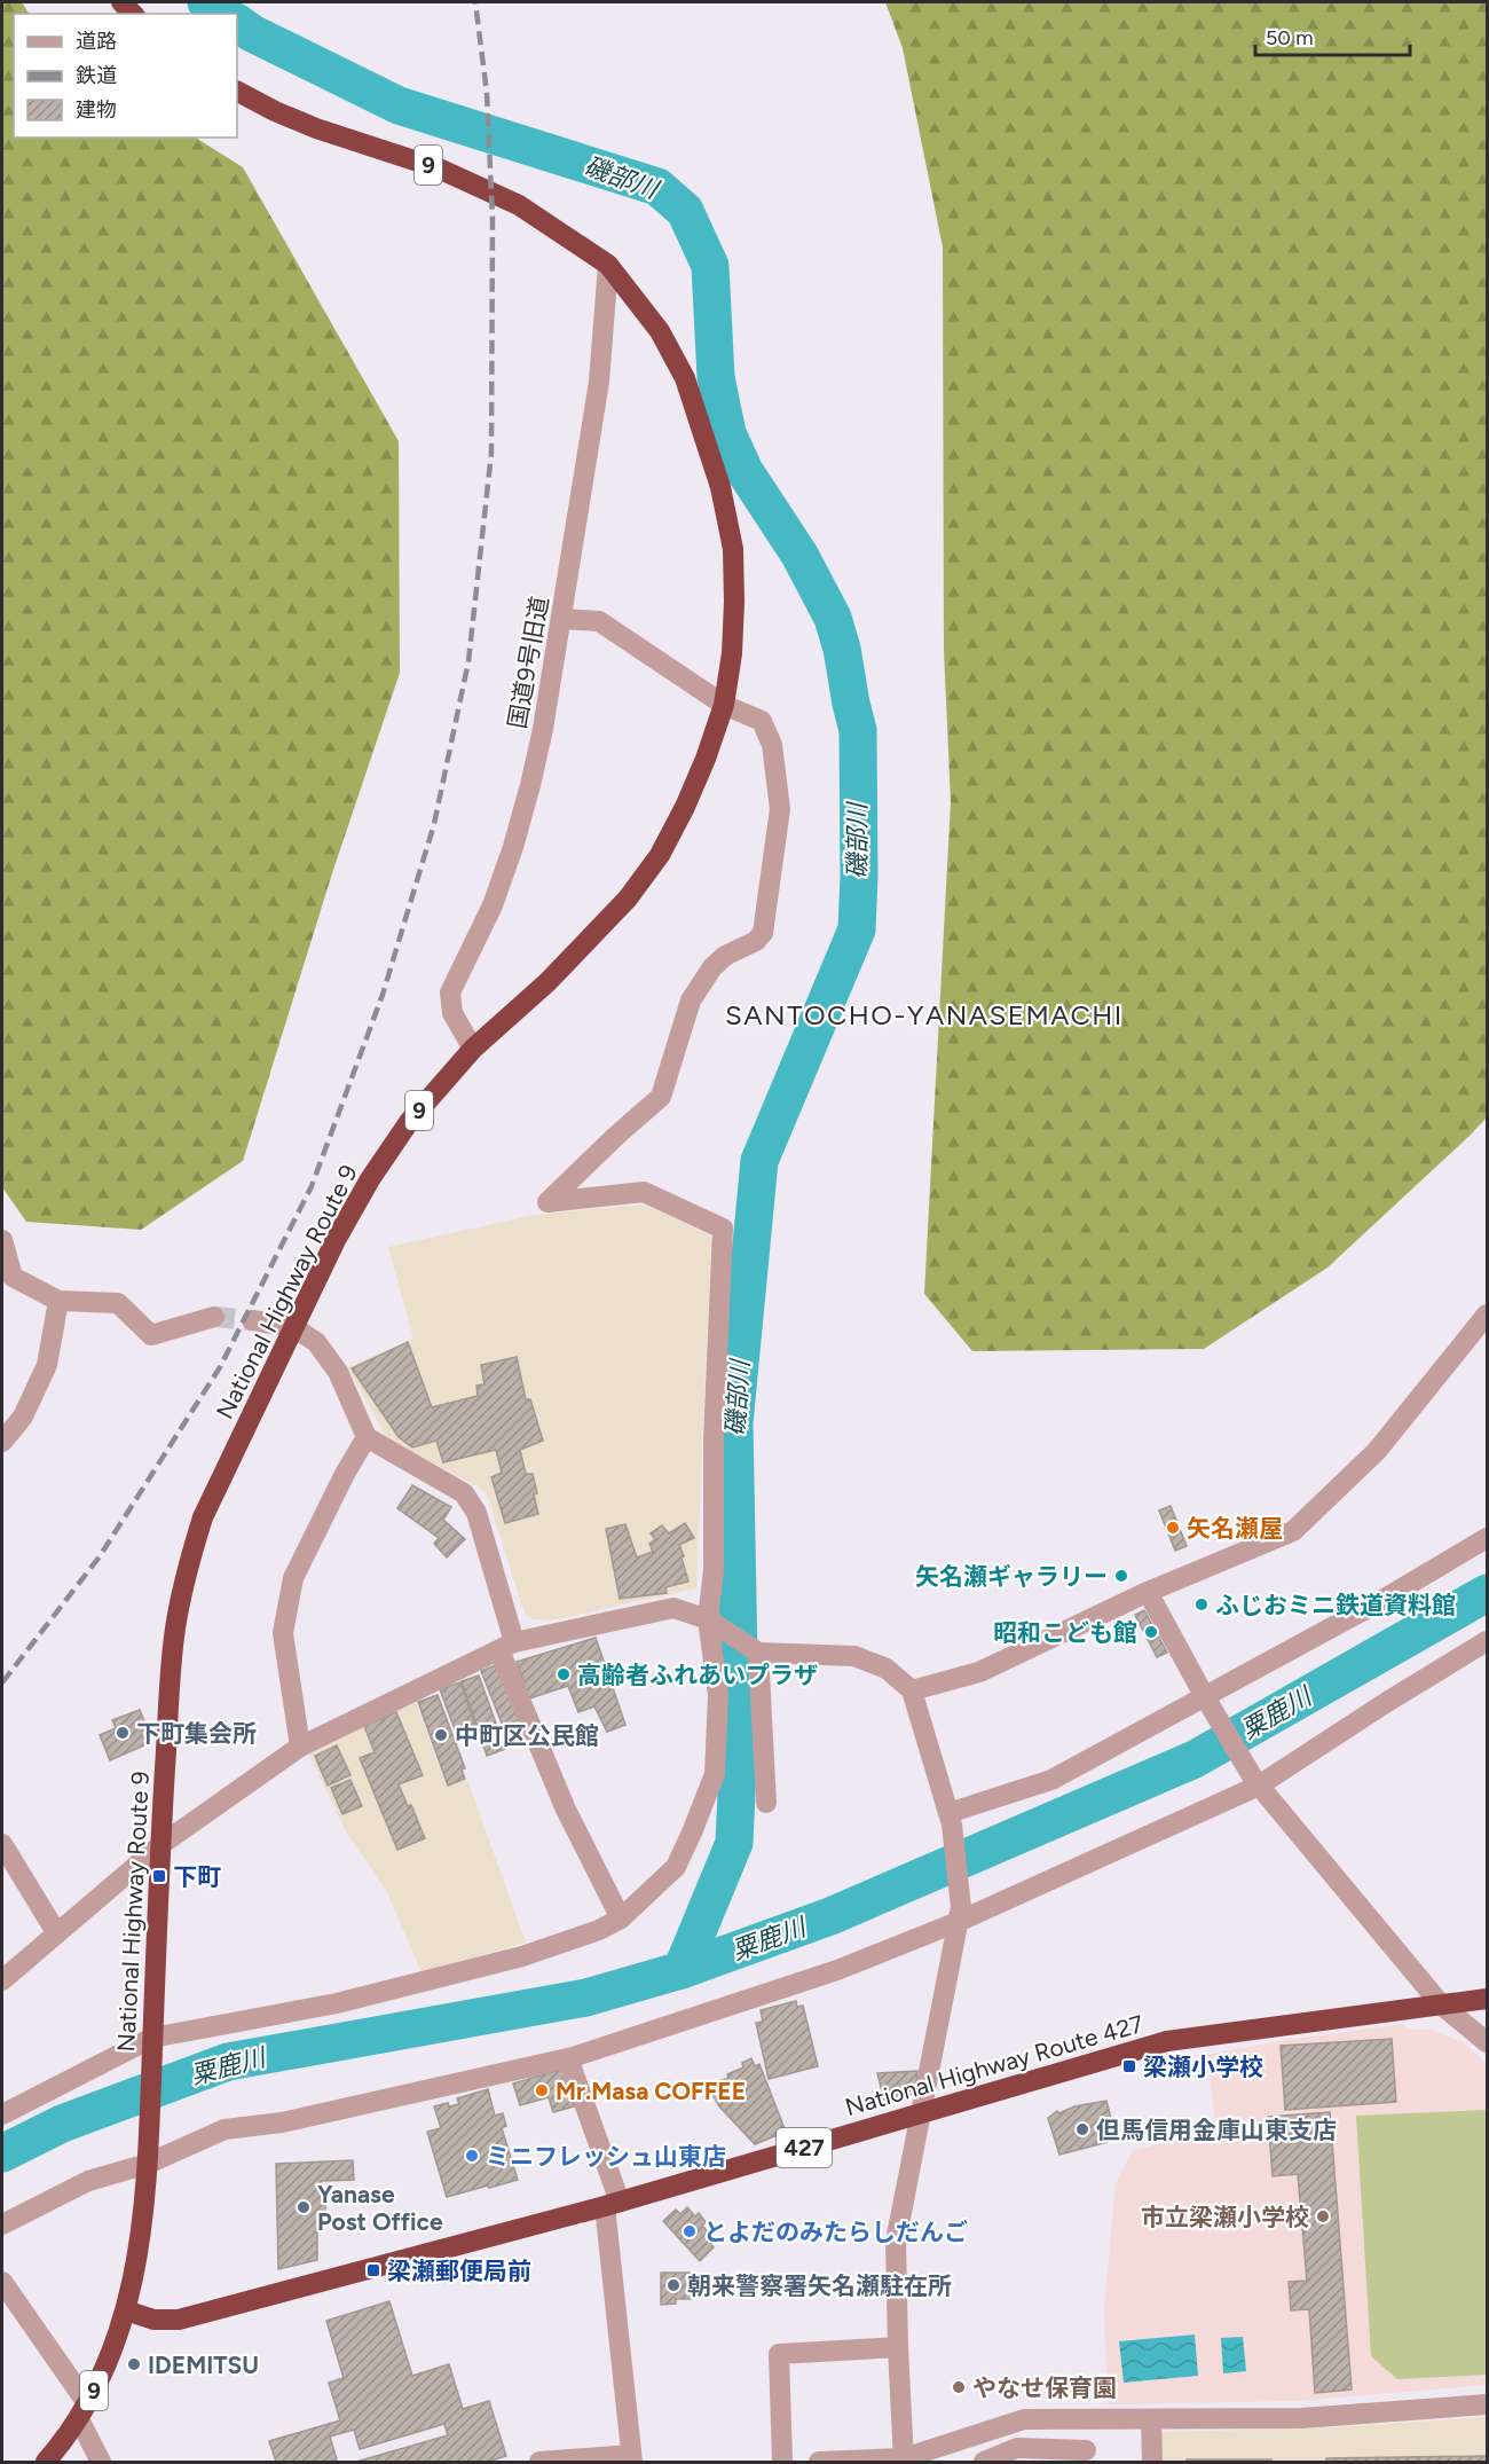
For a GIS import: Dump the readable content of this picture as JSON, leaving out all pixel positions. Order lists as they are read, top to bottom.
{
  "streets": {
    "highway": [
      "9",
      "National Highway Route 9",
      "National Highway Route 427",
      "427"
    ],
    "street": ["国道9号旧道"]
  },
  "crossings": [
    ["国道9号旧道", "National Highway Route 9"],
    ["National Highway Route 9", "National Highway Route 427"]
  ],
  "districts": ["SANTOCHO-YANASEMACHI"],
  "water": ["磯部川", "粟鹿川"],
  "places": {
    "other": [
      "矢名瀬屋",
      "矢名瀬ギャラリー",
      "ふじおミニ鉄道資料館",
      "昭和こども館",
      "高齢者ふれあいプラザ",
      "下町集会所",
      "中町区公民館",
      "Mr.Masa COFFEE",
      "但馬信用金庫山東支店",
      "ミニフレッシュ山東店",
      "Yanase Post Office",
      "市立梁瀬小学校",
      "とよだのみたらしだんご",
      "朝来警察署矢名瀬駐在所",
      "IDEMITSU",
      "やなせ保育園"
    ],
    "transit": ["下町", "梁瀬小学校", "梁瀬郵便局前"]
  },
  "legend": ["道路", "鉄道", "建物"],
  "scale_bar": "50 m"
}
